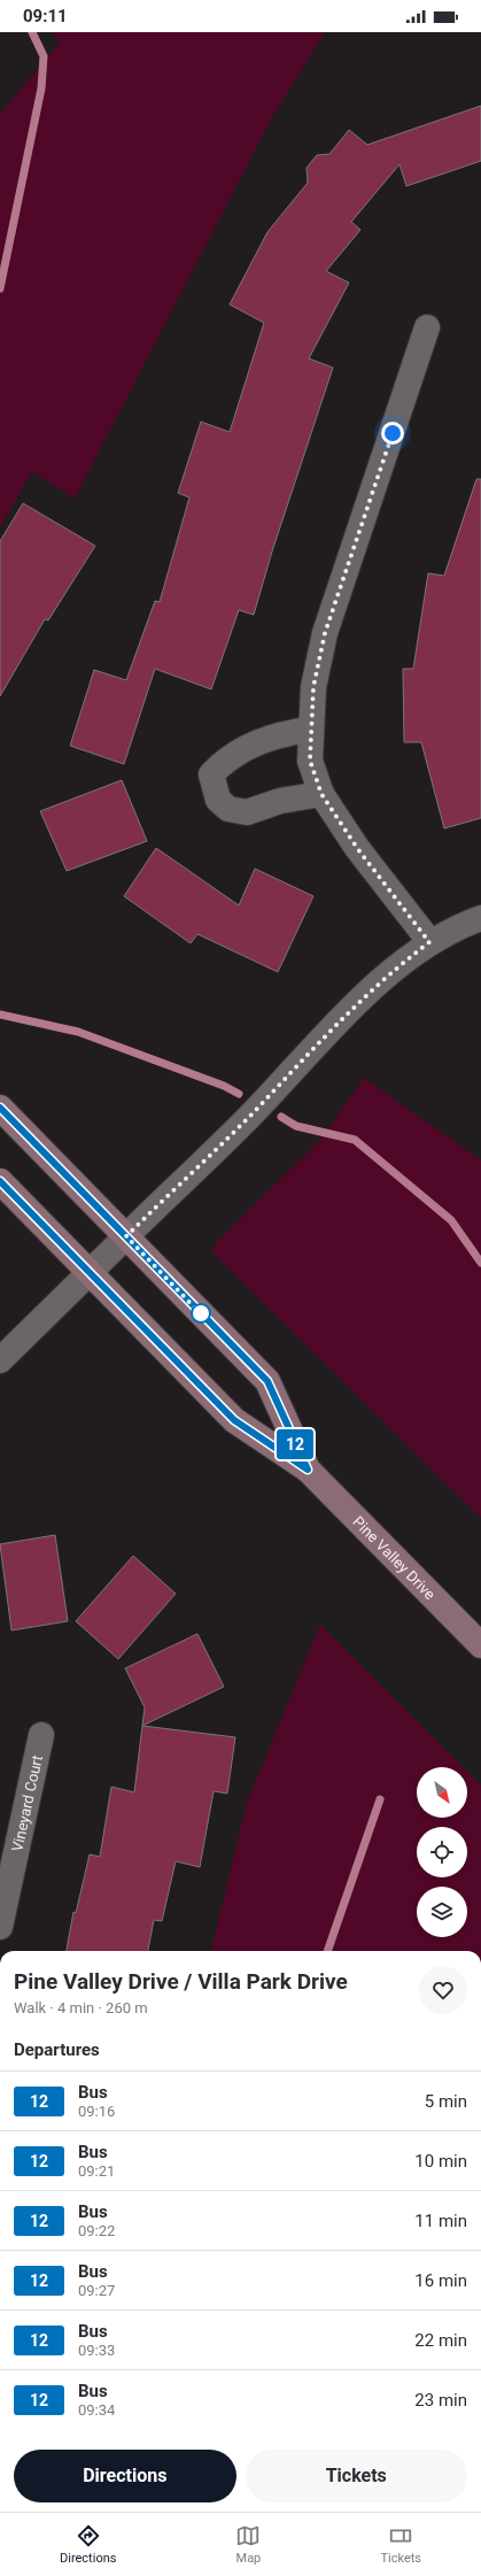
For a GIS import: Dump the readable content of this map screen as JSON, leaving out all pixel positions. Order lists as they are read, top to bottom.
{
  "streets": {
    "main road": ["Pine Valley Drive"],
    "street": ["Vineyard Court"]
  },
  "lines": ["bus line 12"],
  "north": "bottom right",
  "page": {
    "status": "09:11",
    "on_map": "12",
    "heading": [
      ["Pine Valley Drive / Villa Park Drive", "Walk · 4 min · 260 m"],
      "Departures"
    ],
    "list": [
      {
        "mark": "12",
        "name": "Bus",
        "note": "09:16",
        "value": "5 min"
      },
      {
        "mark": "12",
        "name": "Bus",
        "note": "09:21",
        "value": "10 min"
      },
      {
        "mark": "12",
        "name": "Bus",
        "note": "09:22",
        "value": "11 min"
      },
      {
        "mark": "12",
        "name": "Bus",
        "note": "09:27",
        "value": "16 min"
      },
      {
        "mark": "12",
        "name": "Bus",
        "note": "09:33",
        "value": "22 min"
      },
      {
        "mark": "12",
        "name": "Bus",
        "note": "09:34",
        "value": "23 min"
      }
    ],
    "buttons": ["Directions", "Tickets"],
    "tabs": ["Directions", "Map", "Tickets"]
  }
}
